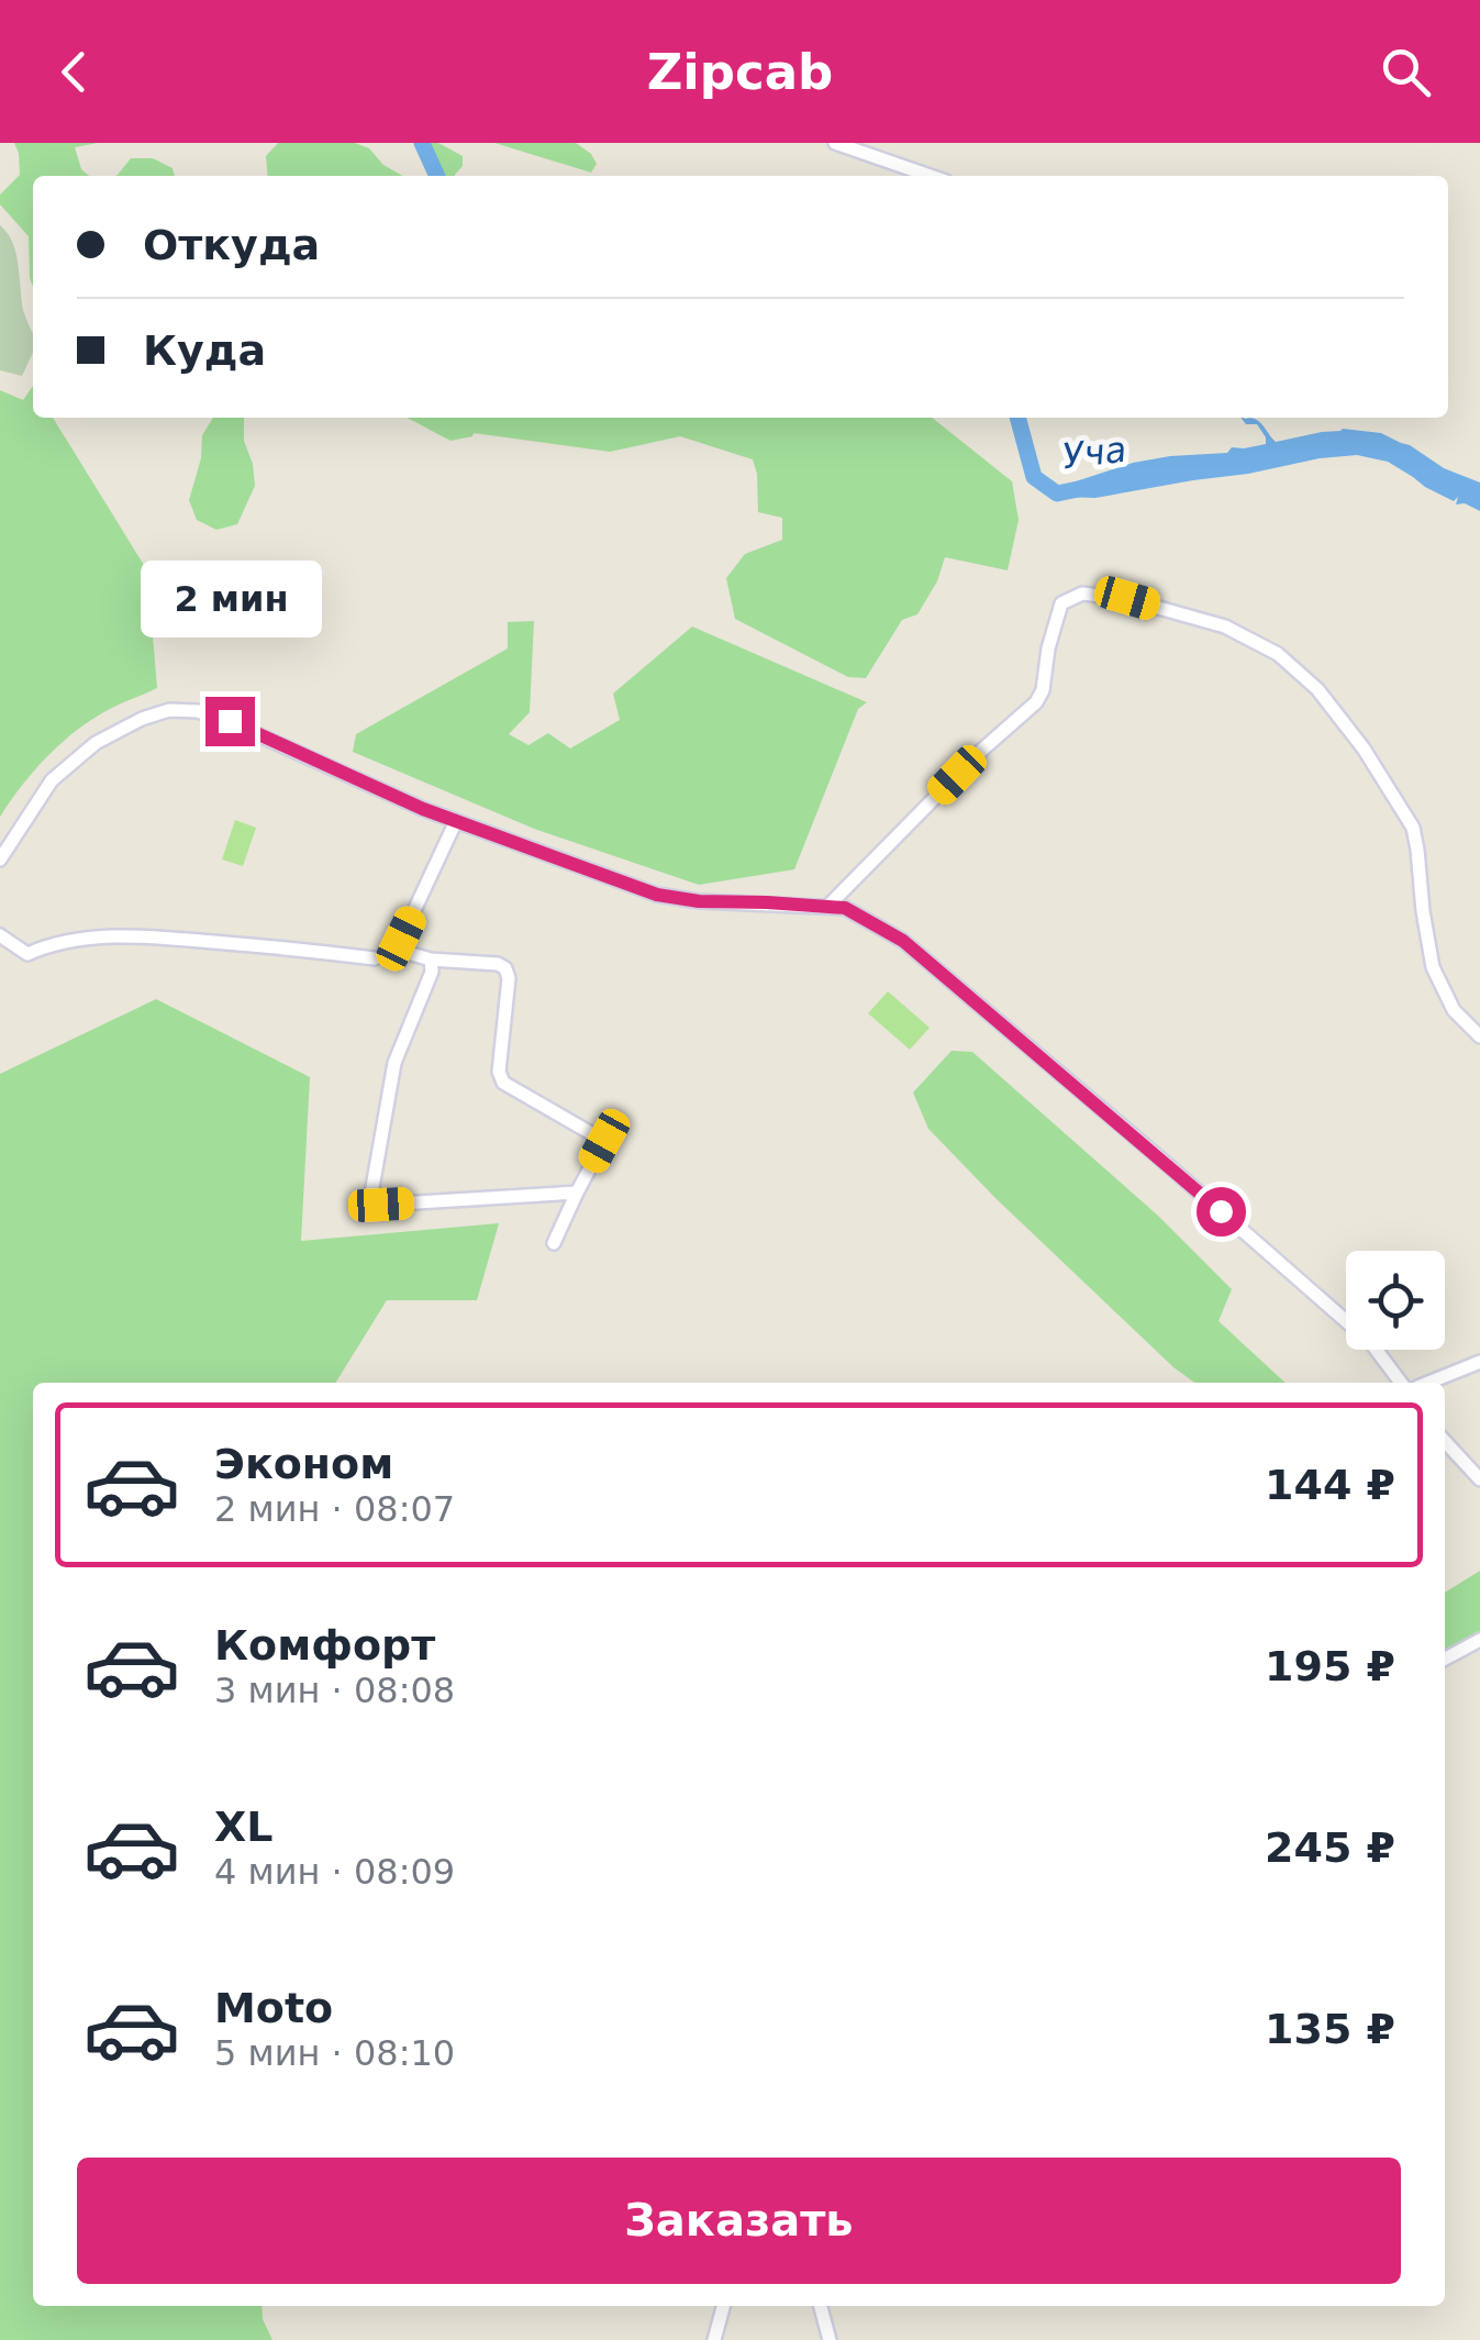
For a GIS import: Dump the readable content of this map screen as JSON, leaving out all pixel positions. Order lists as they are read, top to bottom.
{
  "water": ["Уча"],
  "page": {
    "header": "Zipcab",
    "banner": ["Откуда", "Куда"],
    "bubble": "2 мин",
    "list": [
      {
        "name": "Эконом",
        "note": "2 мин · 08:07",
        "value": "144 ₽"
      },
      {
        "name": "Комфорт",
        "note": "3 мин · 08:08",
        "value": "195 ₽"
      },
      {
        "name": "XL",
        "note": "4 мин · 08:09",
        "value": "245 ₽"
      },
      {
        "name": "Moto",
        "note": "5 мин · 08:10",
        "value": "135 ₽"
      }
    ],
    "buttons": "Заказать"
  }
}
